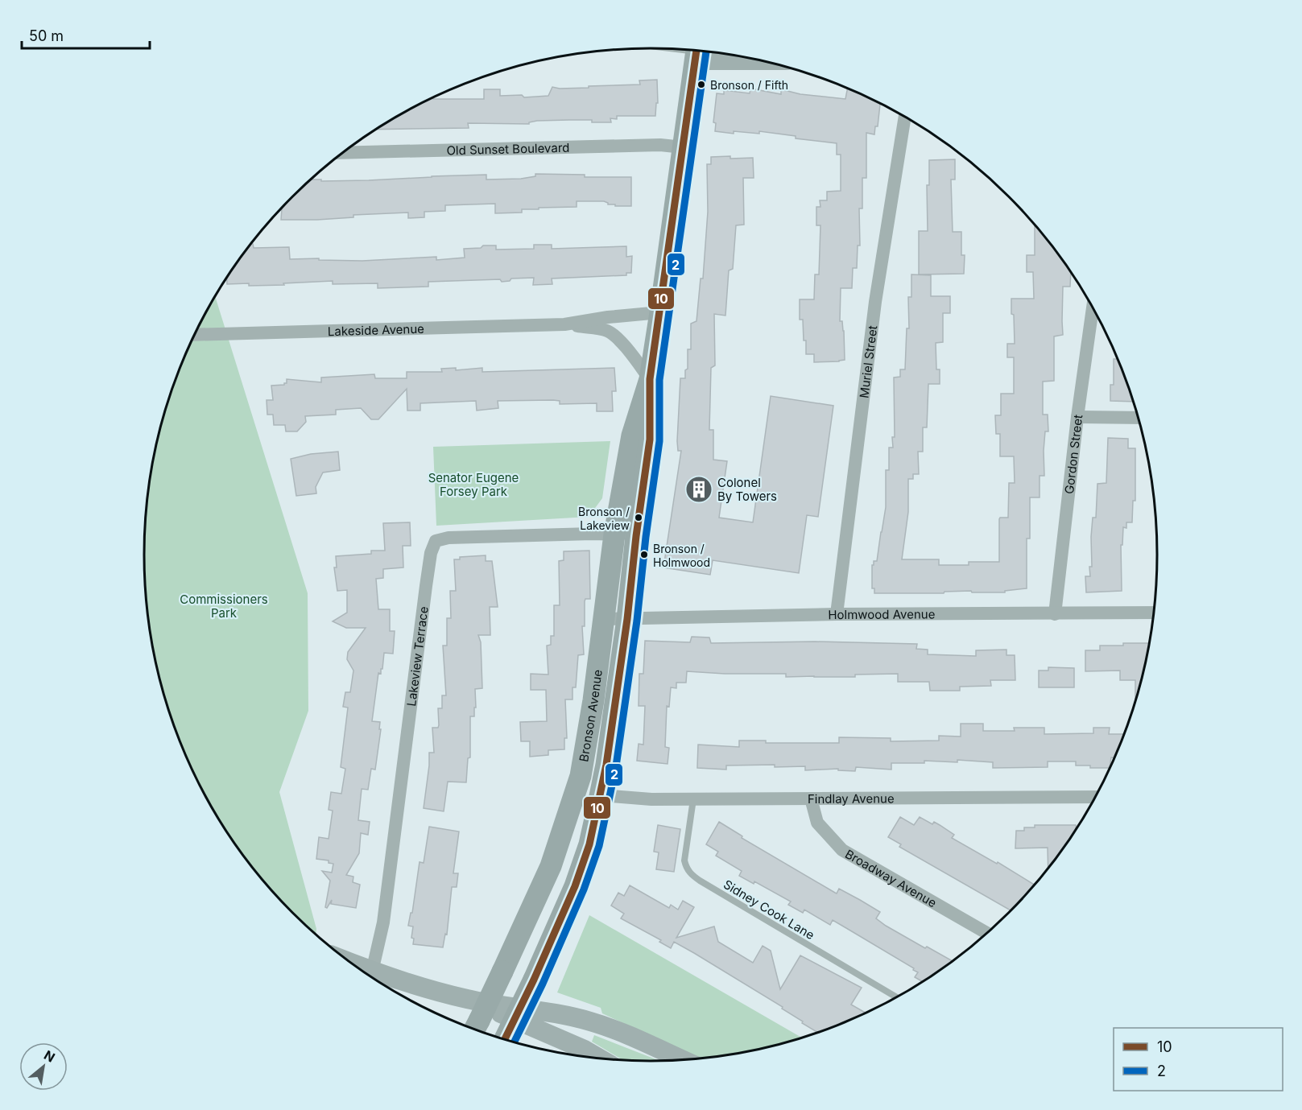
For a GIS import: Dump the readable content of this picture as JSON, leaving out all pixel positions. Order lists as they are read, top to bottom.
{
  "streets": {
    "main road": ["Bronson Avenue"],
    "street": [
      "Old Sunset Boulevard",
      "Lakeside Avenue",
      "Muriel Street",
      "Gordon Street",
      "Holmwood Avenue",
      "Lakeview Terrace",
      "Findlay Avenue",
      "Broadway Avenue"
    ],
    "lane": ["Sidney Cook Lane"]
  },
  "crossings": [
    ["Old Sunset Boulevard", "Bronson Avenue"],
    ["Lakeside Avenue", "Bronson Avenue"],
    ["Muriel Street", "Holmwood Avenue"],
    ["Gordon Street", "Holmwood Avenue"],
    ["Holmwood Avenue", "Bronson Avenue"],
    ["Lakeview Terrace", "Bronson Avenue"],
    ["Bronson Avenue", "Findlay Avenue"],
    ["Findlay Avenue", "Broadway Avenue"],
    ["Findlay Avenue", "Sidney Cook Lane"]
  ],
  "parks": ["Senator Eugene Forsey Park", "Commissioners Park"],
  "places": {
    "other": ["Bronson / Fifth", "Bronson / Lakeview", "Bronson / Holmwood"],
    "building": ["Colonel By Towers"]
  },
  "lines": ["transit line 10", "transit line 2"],
  "legend": ["10", "2"],
  "scale_bar": "50 m",
  "north": "top right"
}
